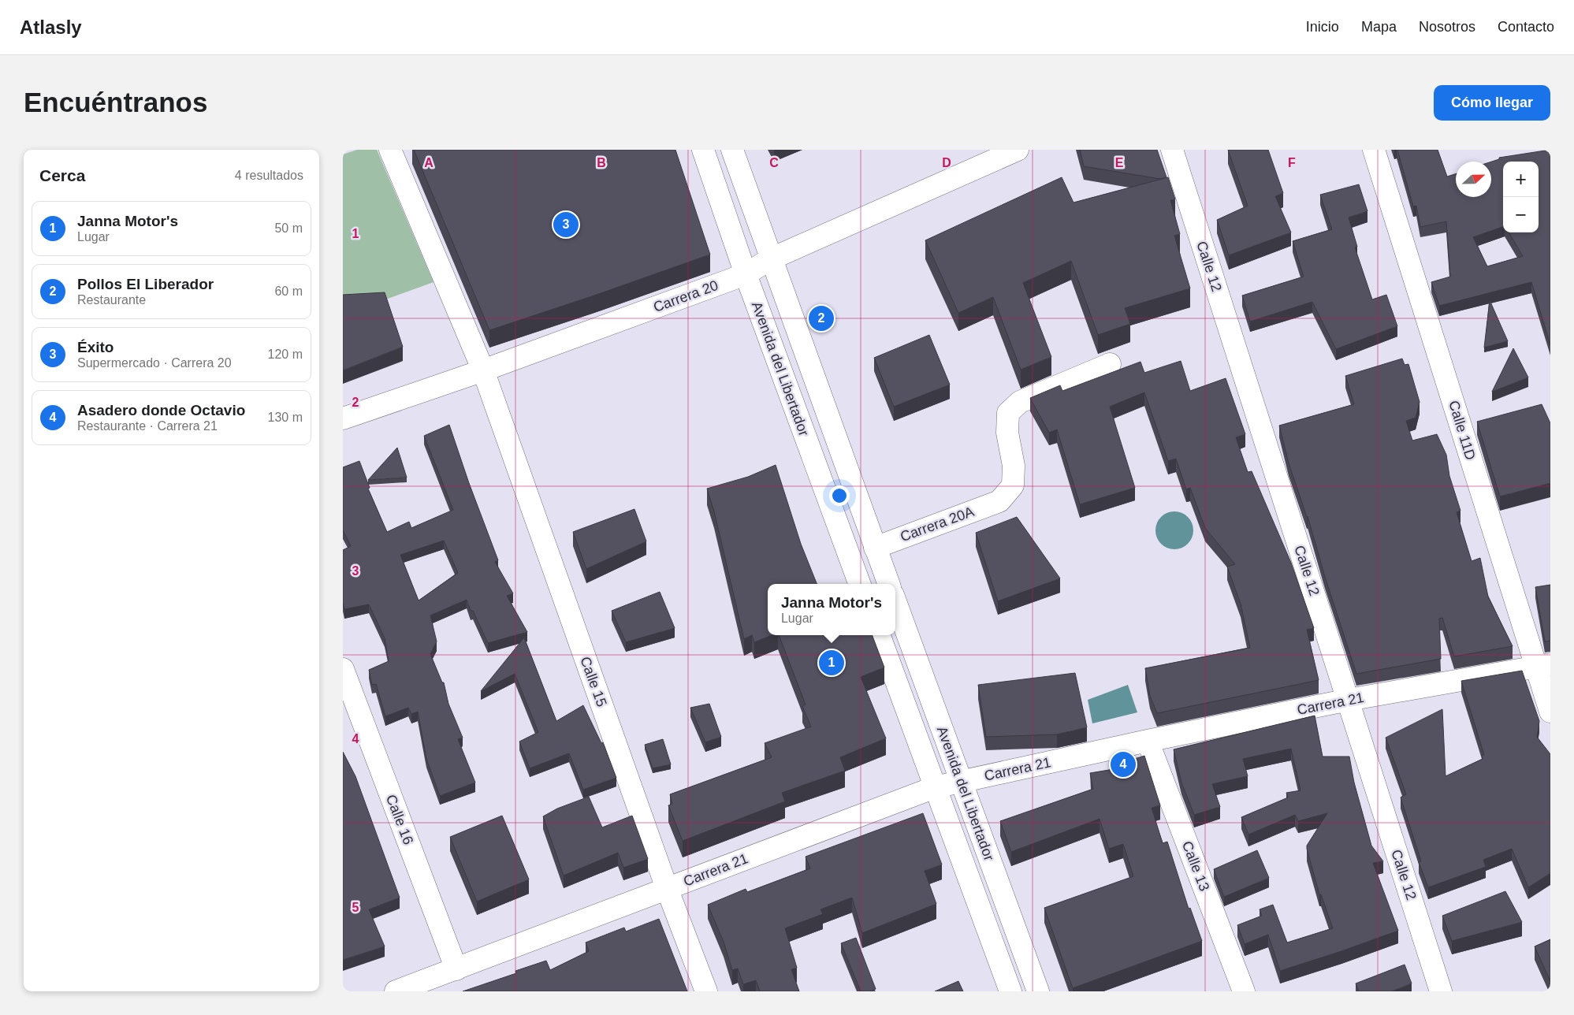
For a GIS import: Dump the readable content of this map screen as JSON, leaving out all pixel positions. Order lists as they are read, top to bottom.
{
  "streets": {
    "street": [
      "Calle 12",
      "Carrera 20",
      "Avenida del Libertador",
      "Calle 11D",
      "Carrera 20A",
      "Calle 15",
      "Carrera 21",
      "Calle 16",
      "Calle 13"
    ]
  },
  "crossings": [
    ["Calle 12", "Carrera 21"],
    ["Carrera 20", "Avenida del Libertador"],
    ["Carrera 20", "Calle 15"],
    ["Avenida del Libertador", "Carrera 20A"],
    ["Avenida del Libertador", "Carrera 21"],
    ["Calle 11D", "Carrera 21"],
    ["Calle 15", "Carrera 21"],
    ["Carrera 21", "Calle 16"],
    ["Carrera 21", "Calle 13"]
  ],
  "north": "right",
  "page": {
    "header": "Atlasly",
    "nav": [
      "Inicio",
      "Mapa",
      "Nosotros",
      "Contacto"
    ],
    "buttons": "Cómo llegar",
    "title": "Encuéntranos",
    "heading": ["Cerca", "4 resultados"],
    "map_buttons": ["+", "−"],
    "list": [
      {
        "mark": "1",
        "name": "Janna Motor's",
        "note": "Lugar",
        "value": "50 m"
      },
      {
        "mark": "2",
        "name": "Pollos El Liberador",
        "note": "Restaurante",
        "value": "60 m"
      },
      {
        "mark": "3",
        "name": "Éxito",
        "note": "Supermercado · Carrera 20",
        "value": "120 m"
      },
      {
        "mark": "4",
        "name": "Asadero donde Octavio",
        "note": "Restaurante · Carrera 21",
        "value": "130 m"
      }
    ],
    "pins": [
      "3",
      "2",
      "1",
      "4"
    ],
    "popup": ["Janna Motor's", "Lugar"]
  },
  "grid": {
    "columns": [
      "A",
      "B",
      "C",
      "D",
      "E",
      "F"
    ],
    "rows": [
      "1",
      "2",
      "3",
      "4",
      "5"
    ]
  }
}
